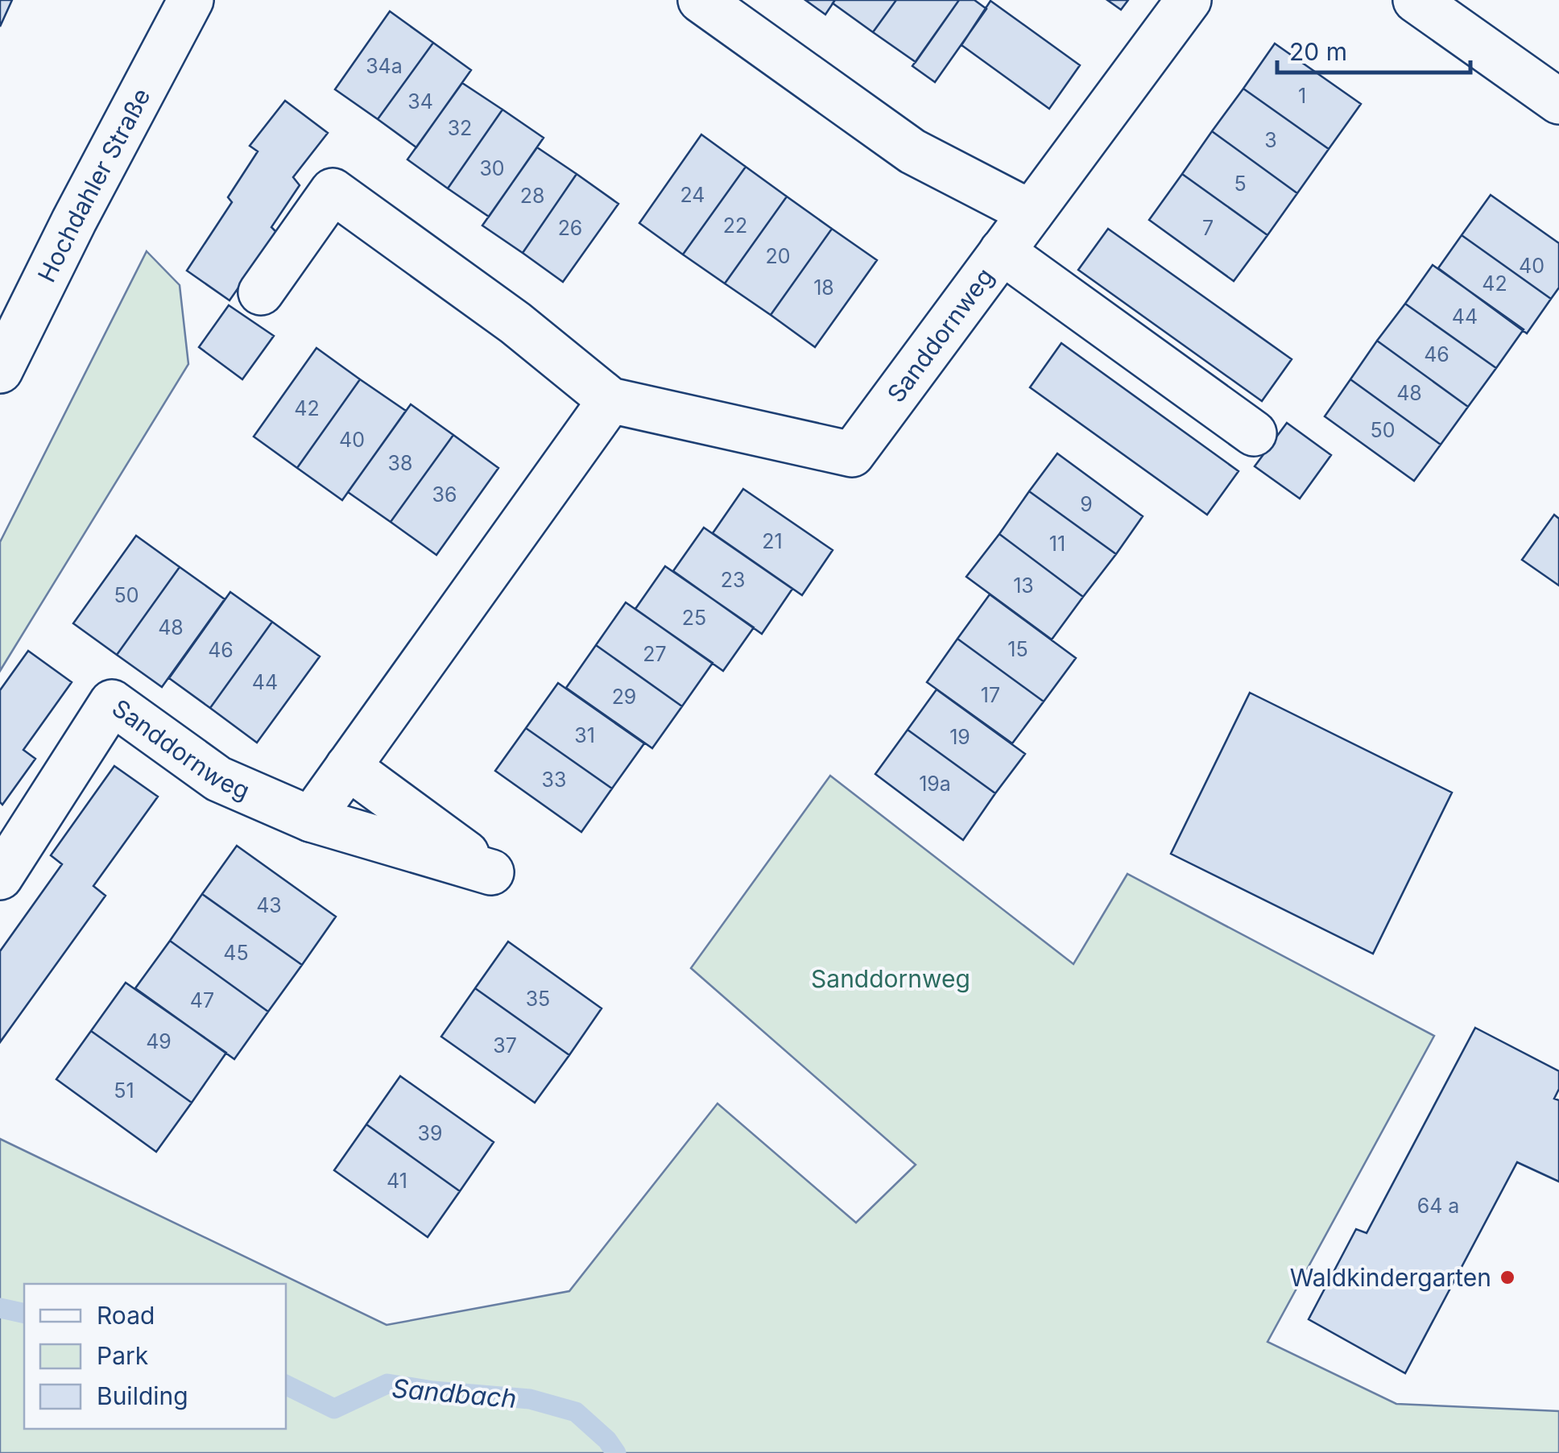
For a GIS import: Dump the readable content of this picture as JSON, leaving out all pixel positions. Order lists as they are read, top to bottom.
{
  "streets": {
    "street": ["Hochdahler Straße", "Sanddornweg"]
  },
  "water": ["Sandbach"],
  "parks": ["Sanddornweg"],
  "places": ["Waldkindergarten"],
  "house_numbers": [
    "34a",
    "1",
    "34",
    "32",
    "3",
    "30",
    "5",
    "24",
    "28",
    "22",
    "26",
    "7",
    "20",
    "40",
    "42",
    "18",
    "44",
    "46",
    "48",
    "42",
    "50",
    "40",
    "38",
    "36",
    "9",
    "21",
    "11",
    "23",
    "13",
    "50",
    "25",
    "48",
    "15",
    "46",
    "27",
    "44",
    "17",
    "29",
    "31",
    "19",
    "33",
    "19a",
    "43",
    "45",
    "35",
    "47",
    "49",
    "37",
    "51",
    "39",
    "41",
    "64 a"
  ],
  "legend": ["Road", "Park", "Building"],
  "scale_bar": "20 m"
}
